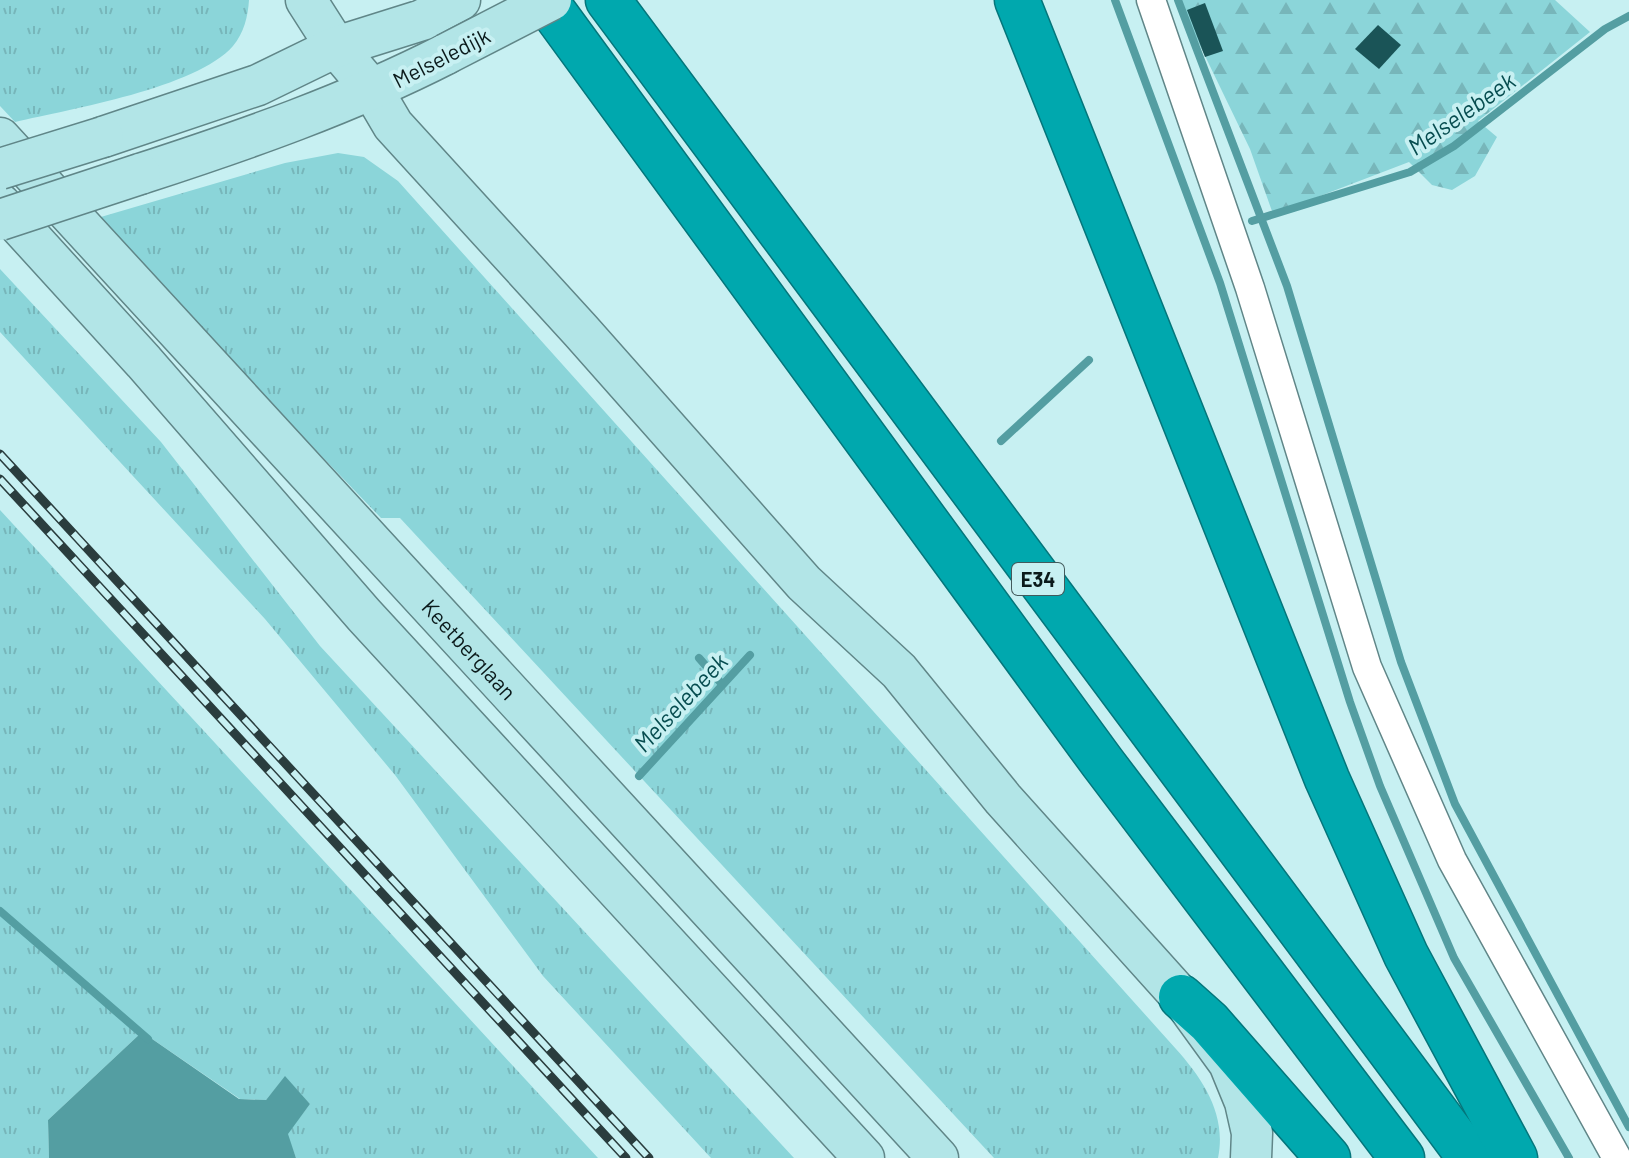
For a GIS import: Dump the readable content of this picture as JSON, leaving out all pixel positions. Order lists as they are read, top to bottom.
{
  "streets": {
    "highway": ["E34"],
    "main road": ["Melseledijk", "Keetberglaan"]
  },
  "water": ["Melselebeek"]
}
